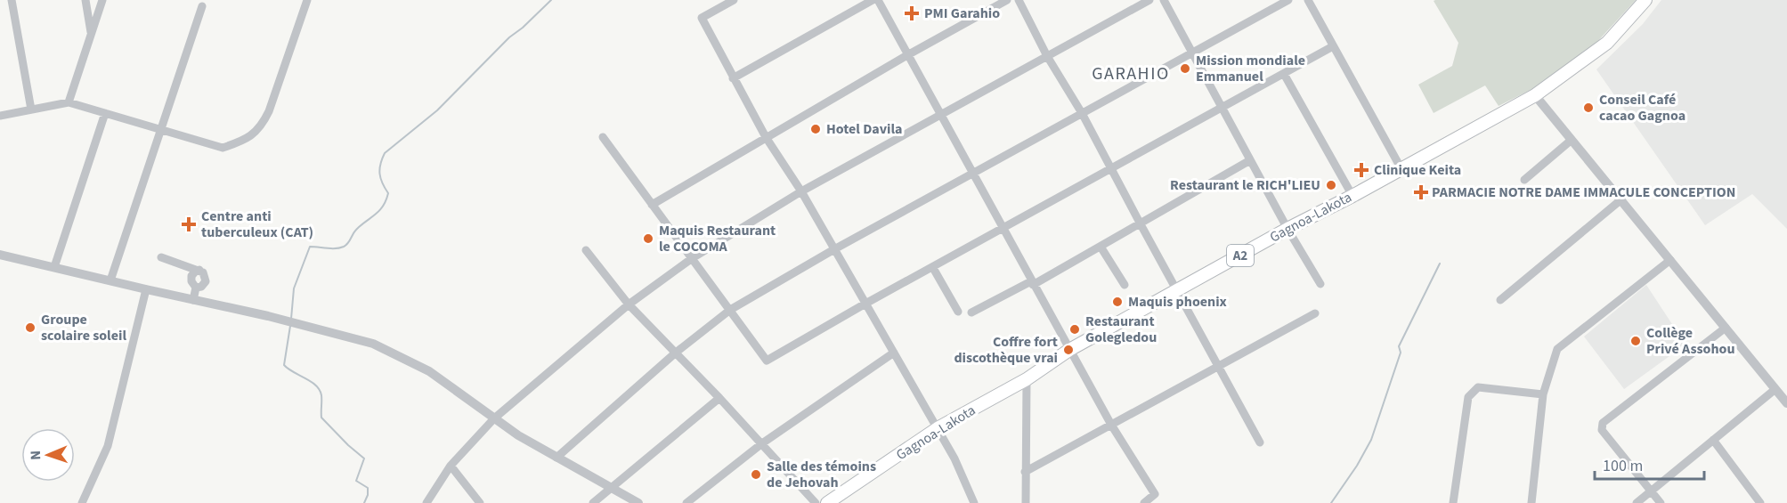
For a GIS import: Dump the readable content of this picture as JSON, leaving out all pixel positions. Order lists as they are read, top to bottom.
{
  "streets": {
    "main road": ["Gagnoa-Lakota", "A2"]
  },
  "districts": ["GARAHIO"],
  "places": {
    "health": [
      "PMI Garahio",
      "Clinique Keita",
      "PARMACIE NOTRE DAME IMMACULE CONCEPTION",
      "Centre anti tuberculeux (CAT)"
    ],
    "other": [
      "Mission mondiale Emmanuel",
      "Conseil Café cacao Gagnoa",
      "Hotel Davila",
      "Restaurant le RICH'LIEU",
      "Maquis Restaurant le COCOMA",
      "Maquis phoenix",
      "Groupe scolaire soleil",
      "Restaurant Golegledou",
      "Collège Privé Assohou",
      "Coffre fort discothèque vrai",
      "Salle des témoins de Jehovah"
    ]
  },
  "scale_bar": "100 m",
  "north": "left"
}
